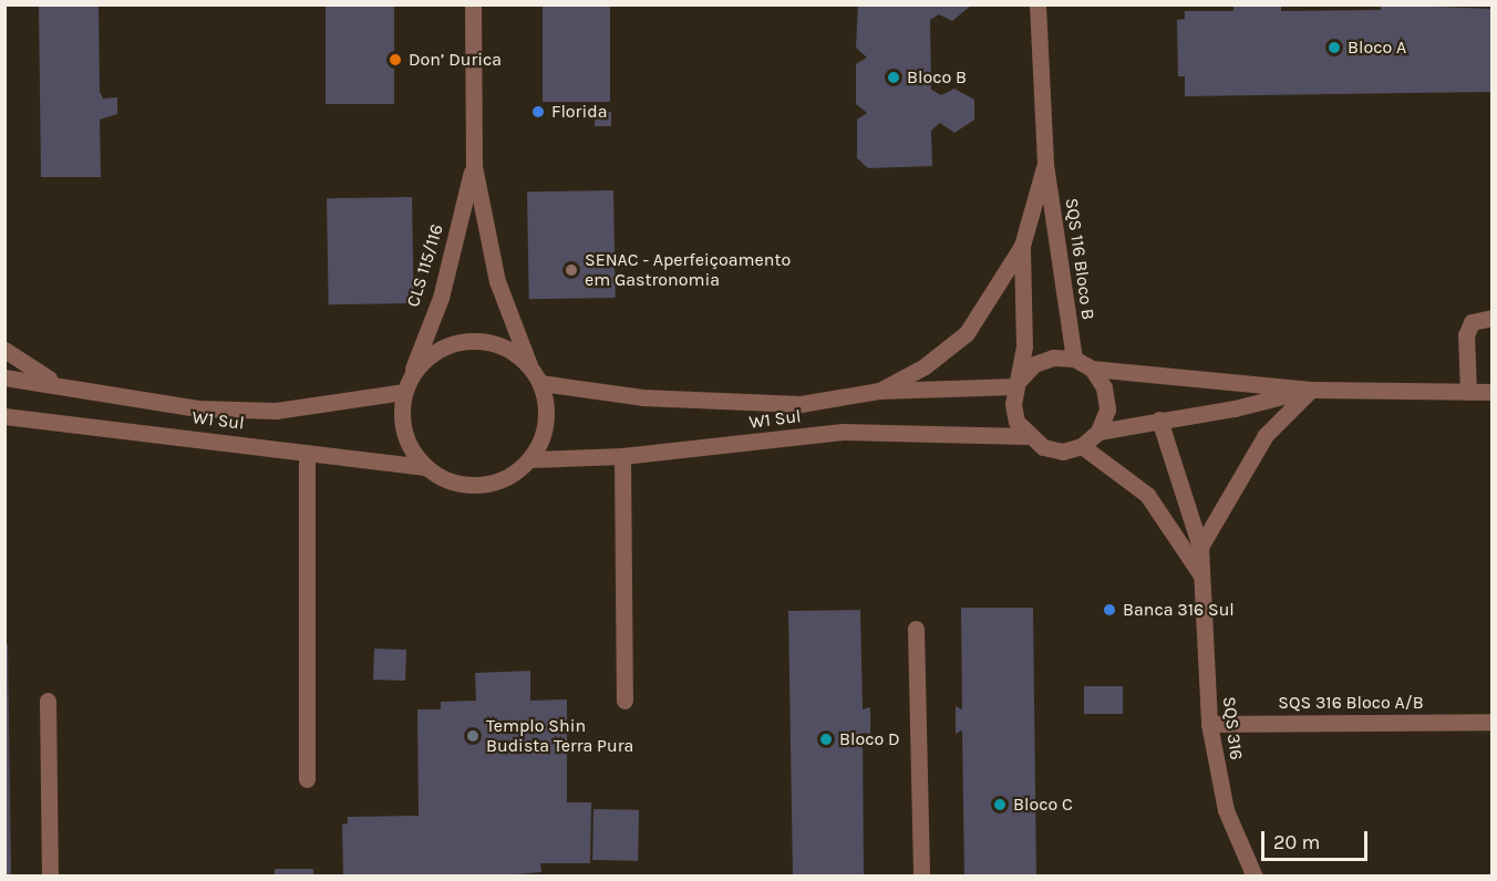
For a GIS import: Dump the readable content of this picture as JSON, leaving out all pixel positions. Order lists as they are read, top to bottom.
{
  "streets": {
    "street": [
      "SQS 116 Bloco B",
      "CLS 115/116",
      "W1 Sul",
      "SQS 316 Bloco A/B",
      "SQS 316"
    ]
  },
  "crossings": [
    ["SQS 116 Bloco B", "W1 Sul"],
    ["CLS 115/116", "W1 Sul"],
    ["SQS 316 Bloco A/B", "SQS 316"]
  ],
  "places": [
    "Bloco A",
    "Don’ Durica",
    "Bloco B",
    "Florida",
    "SENAC - Aperfeiçoamento em Gastronomia",
    "Banca 316 Sul",
    "Templo Shin Budista Terra Pura",
    "Bloco D",
    "Bloco C"
  ],
  "scale_bar": "20 m"
}
